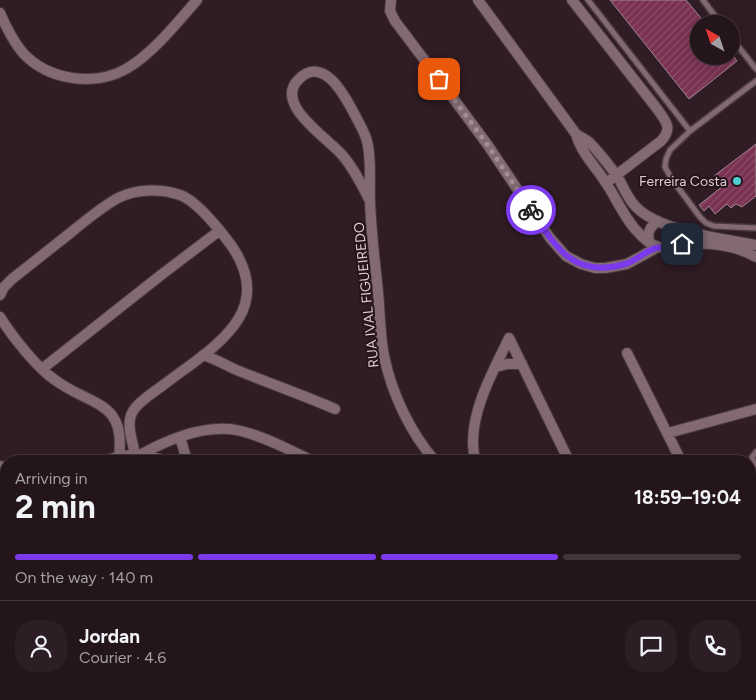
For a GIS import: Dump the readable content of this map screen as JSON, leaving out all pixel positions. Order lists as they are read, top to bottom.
{
  "streets": {
    "street": ["RUA IVAL FIGUEIREDO"]
  },
  "places": ["Ferreira Costa"],
  "north": "top left",
  "page": {
    "heading": ["2 min", "Arriving in", "18:59–19:04"],
    "panel": ["Jordan", "Courier · 4.6"],
    "bar": "On the way · 140 m"
  }
}
